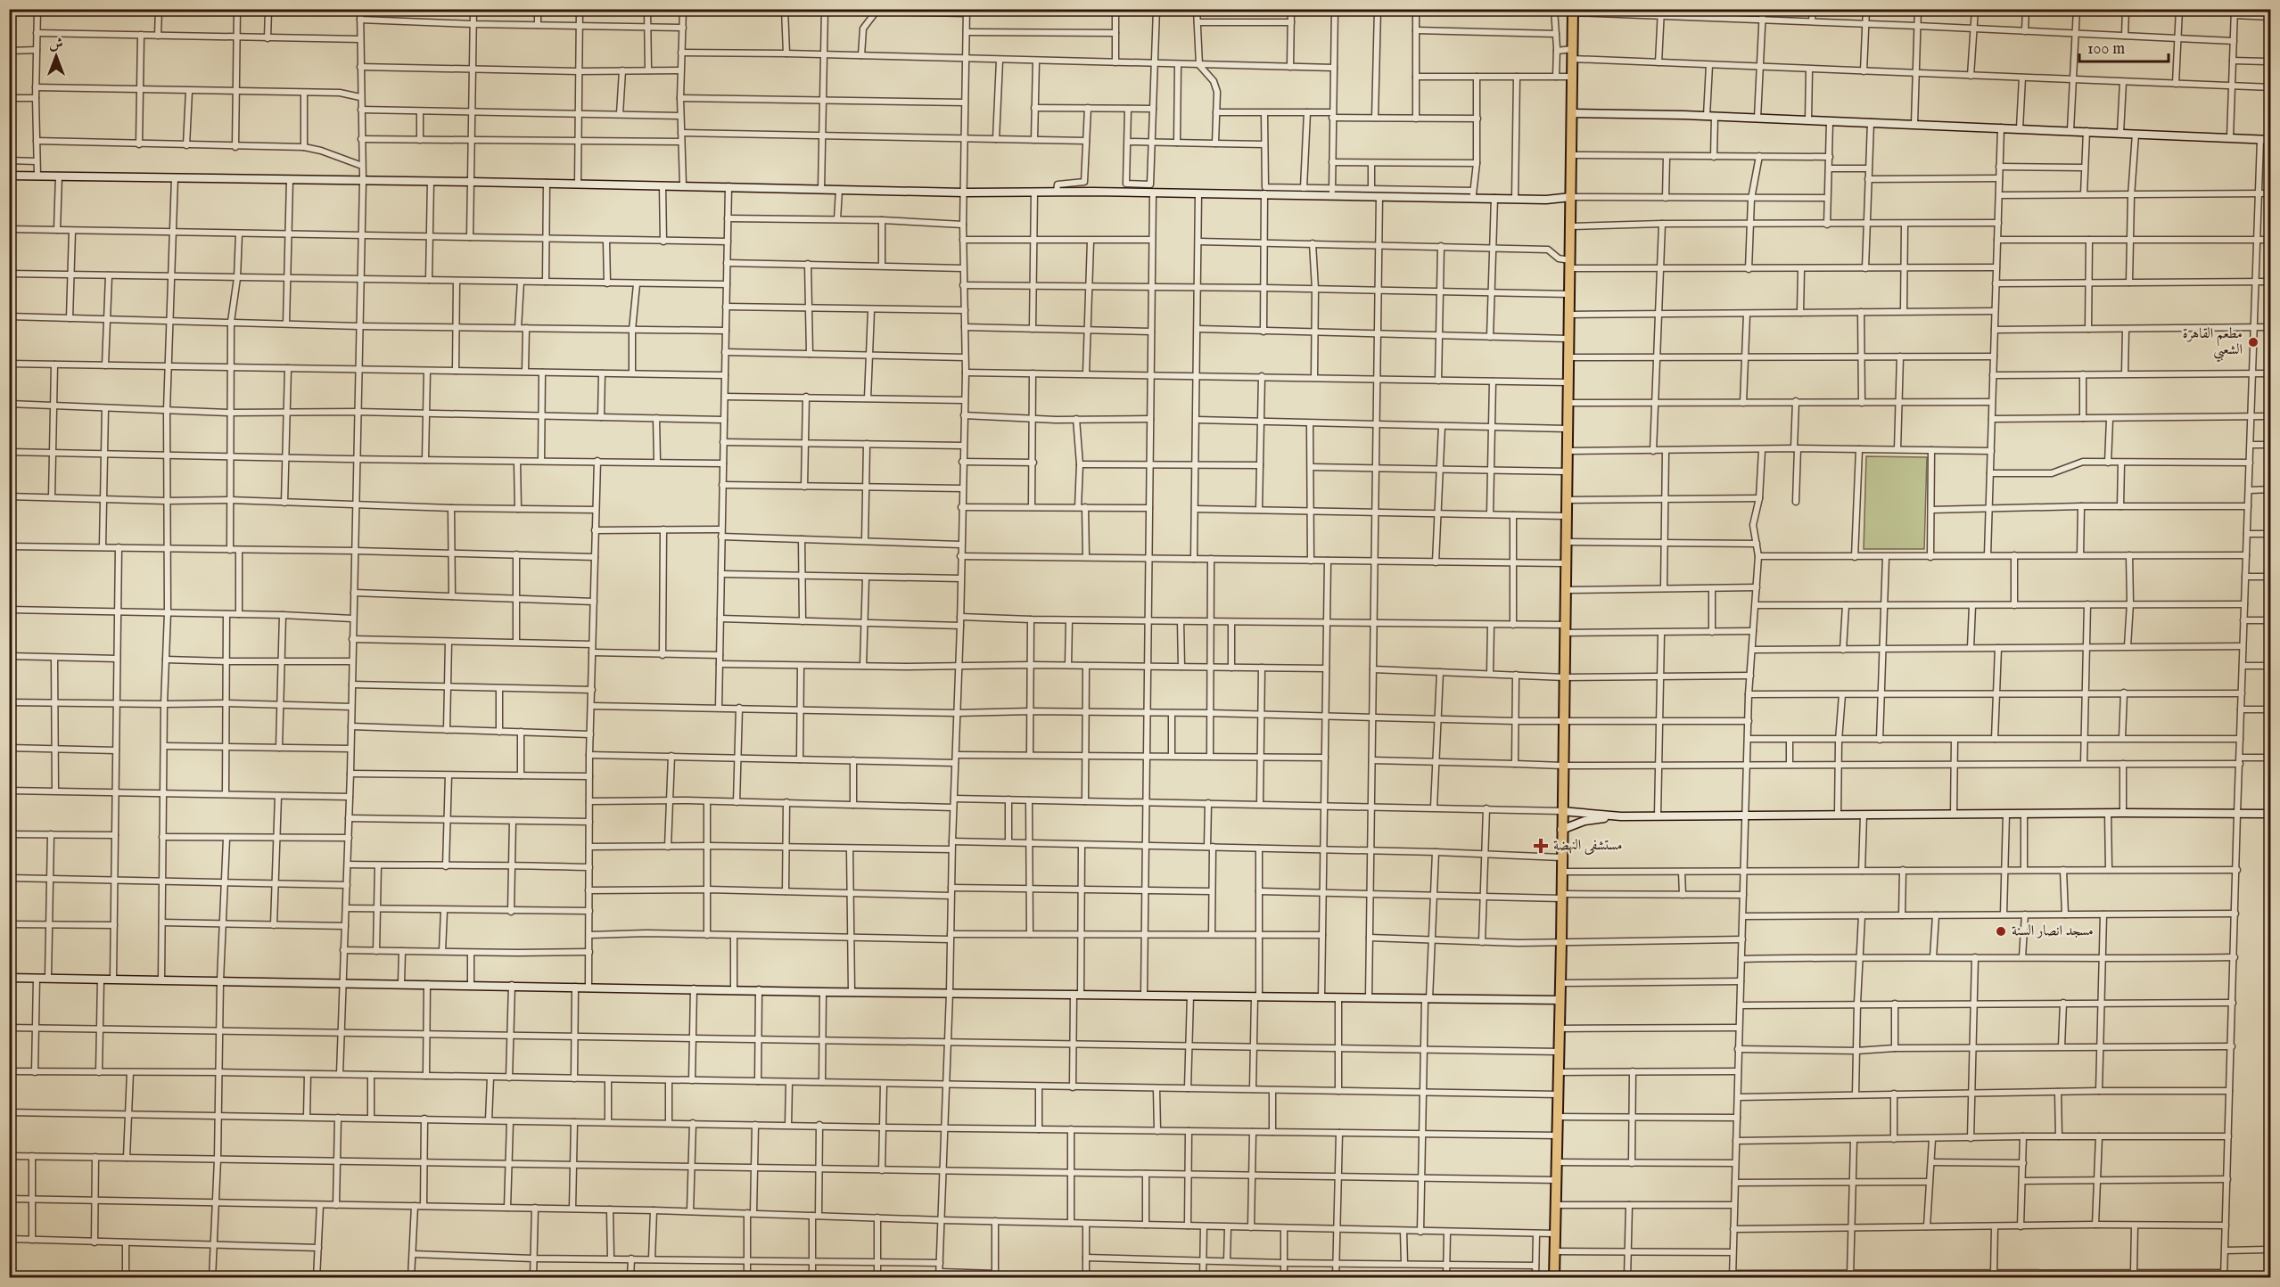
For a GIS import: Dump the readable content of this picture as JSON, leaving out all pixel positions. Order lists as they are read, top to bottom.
{
  "places": {
    "other": ["مطعم القاهرة الشعبي", "مسجد انصار السنة"],
    "health": ["مستشفى النهضة"]
  },
  "scale_bar": "100 m",
  "north": "top"
}
